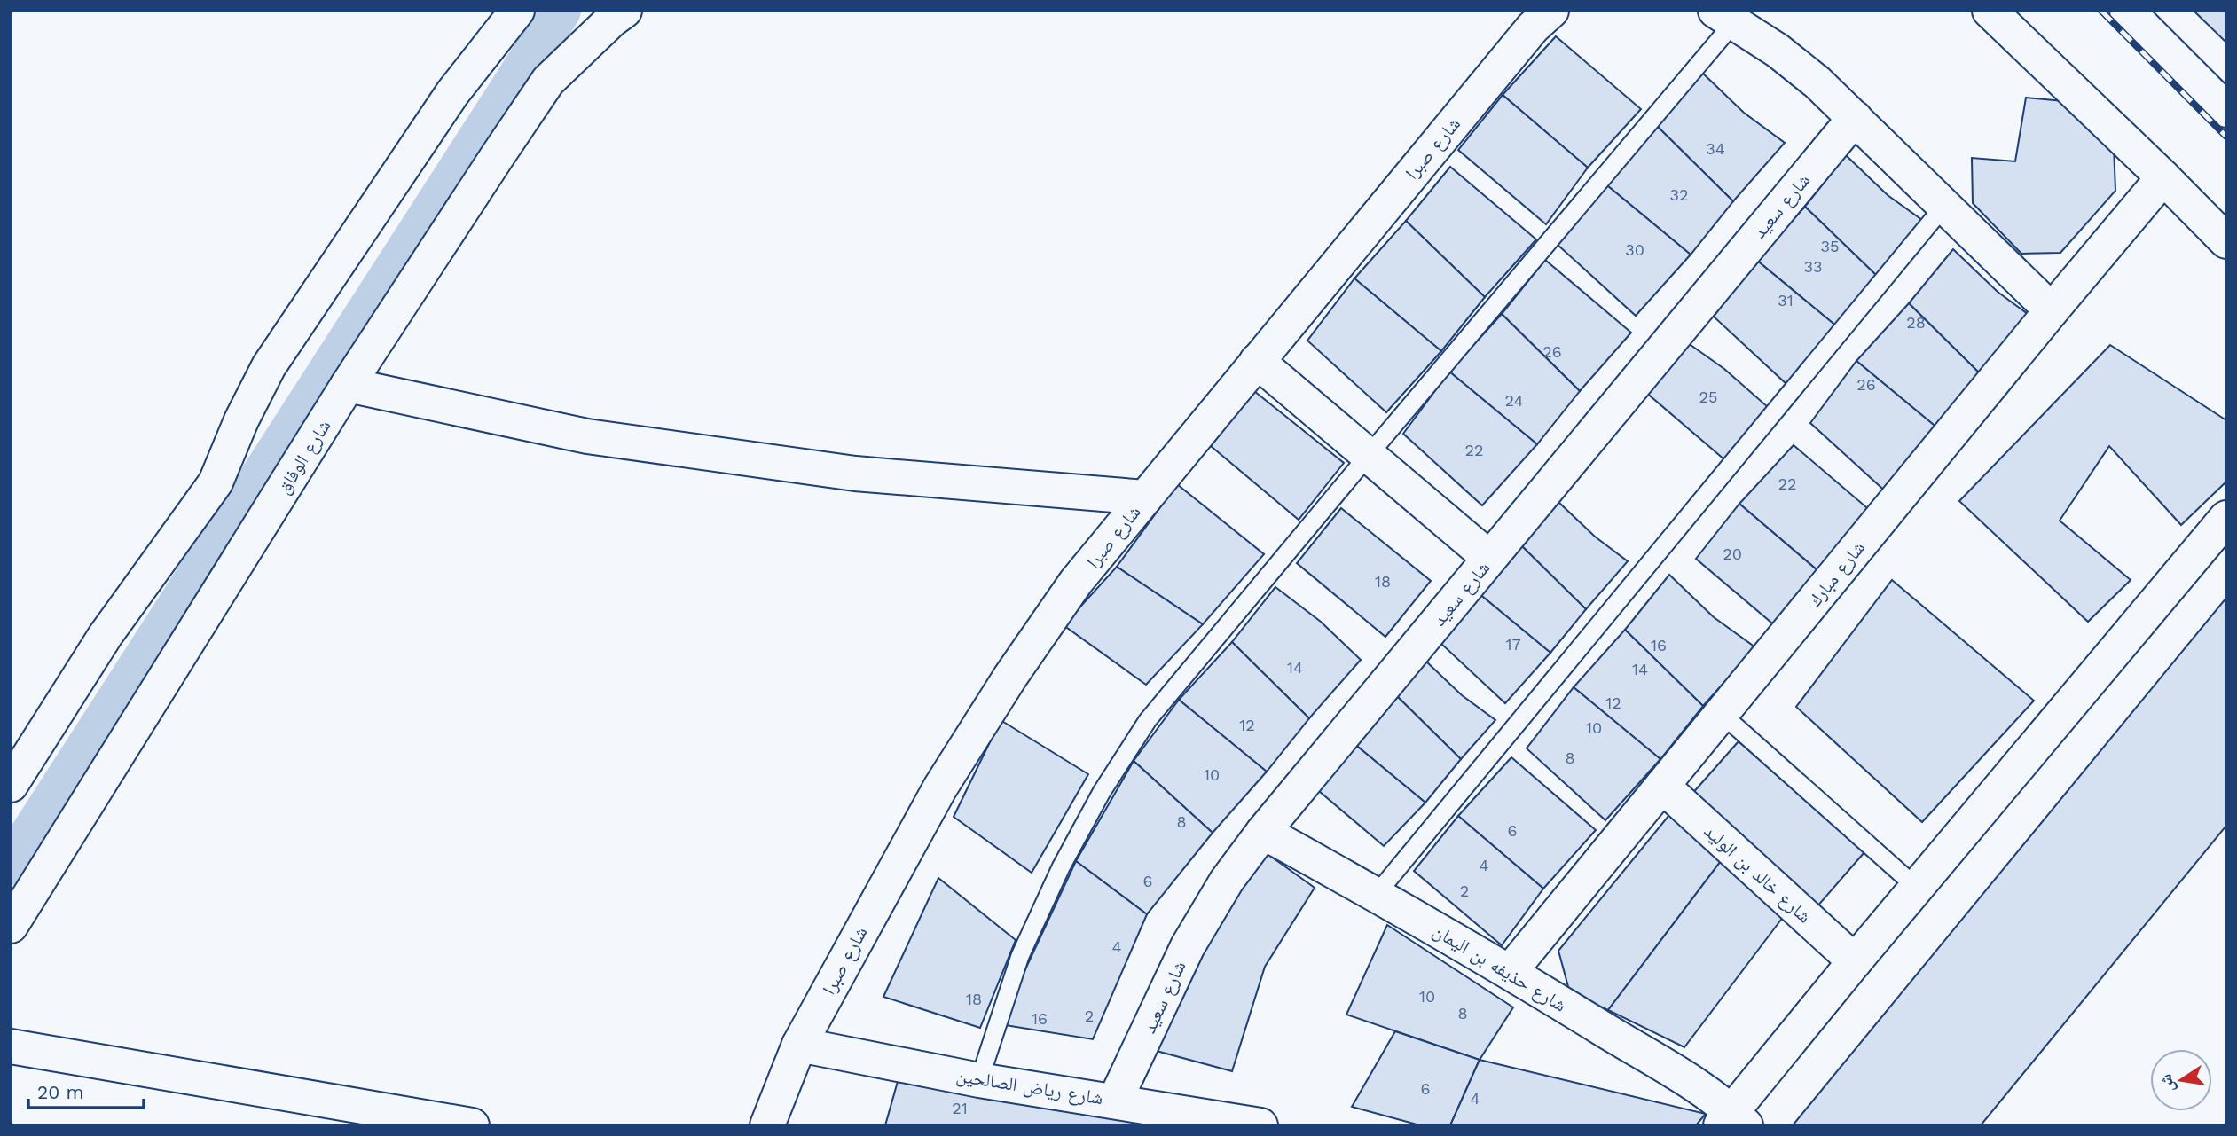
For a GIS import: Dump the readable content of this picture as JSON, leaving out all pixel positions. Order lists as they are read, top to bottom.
{
  "streets": {
    "street": [
      "شارع صبرا",
      "شارع سعيد",
      "شارع الوفاق",
      "شارع مبارك",
      "شارع خالد بن الوليد",
      "شارع حذيفه بن اليمان",
      "شارع رياض الصالحين"
    ]
  },
  "crossings": [
    ["شارع صبرا", "شارع رياض الصالحين"],
    ["شارع سعيد", "شارع حذيفه بن اليمان"],
    ["شارع سعيد", "شارع رياض الصالحين"],
    ["شارع مبارك", "شارع خالد بن الوليد"],
    ["شارع مبارك", "شارع حذيفه بن اليمان"]
  ],
  "house_numbers": [
    "34",
    "32",
    "35",
    "30",
    "33",
    "31",
    "28",
    "26",
    "26",
    "25",
    "24",
    "22",
    "22",
    "20",
    "18",
    "17",
    "16",
    "14",
    "14",
    "12",
    "12",
    "10",
    "8",
    "10",
    "8",
    "6",
    "4",
    "6",
    "2",
    "4",
    "10",
    "18",
    "8",
    "2",
    "16",
    "6",
    "4",
    "21"
  ],
  "scale_bar": "20 m",
  "north": "left"
}
